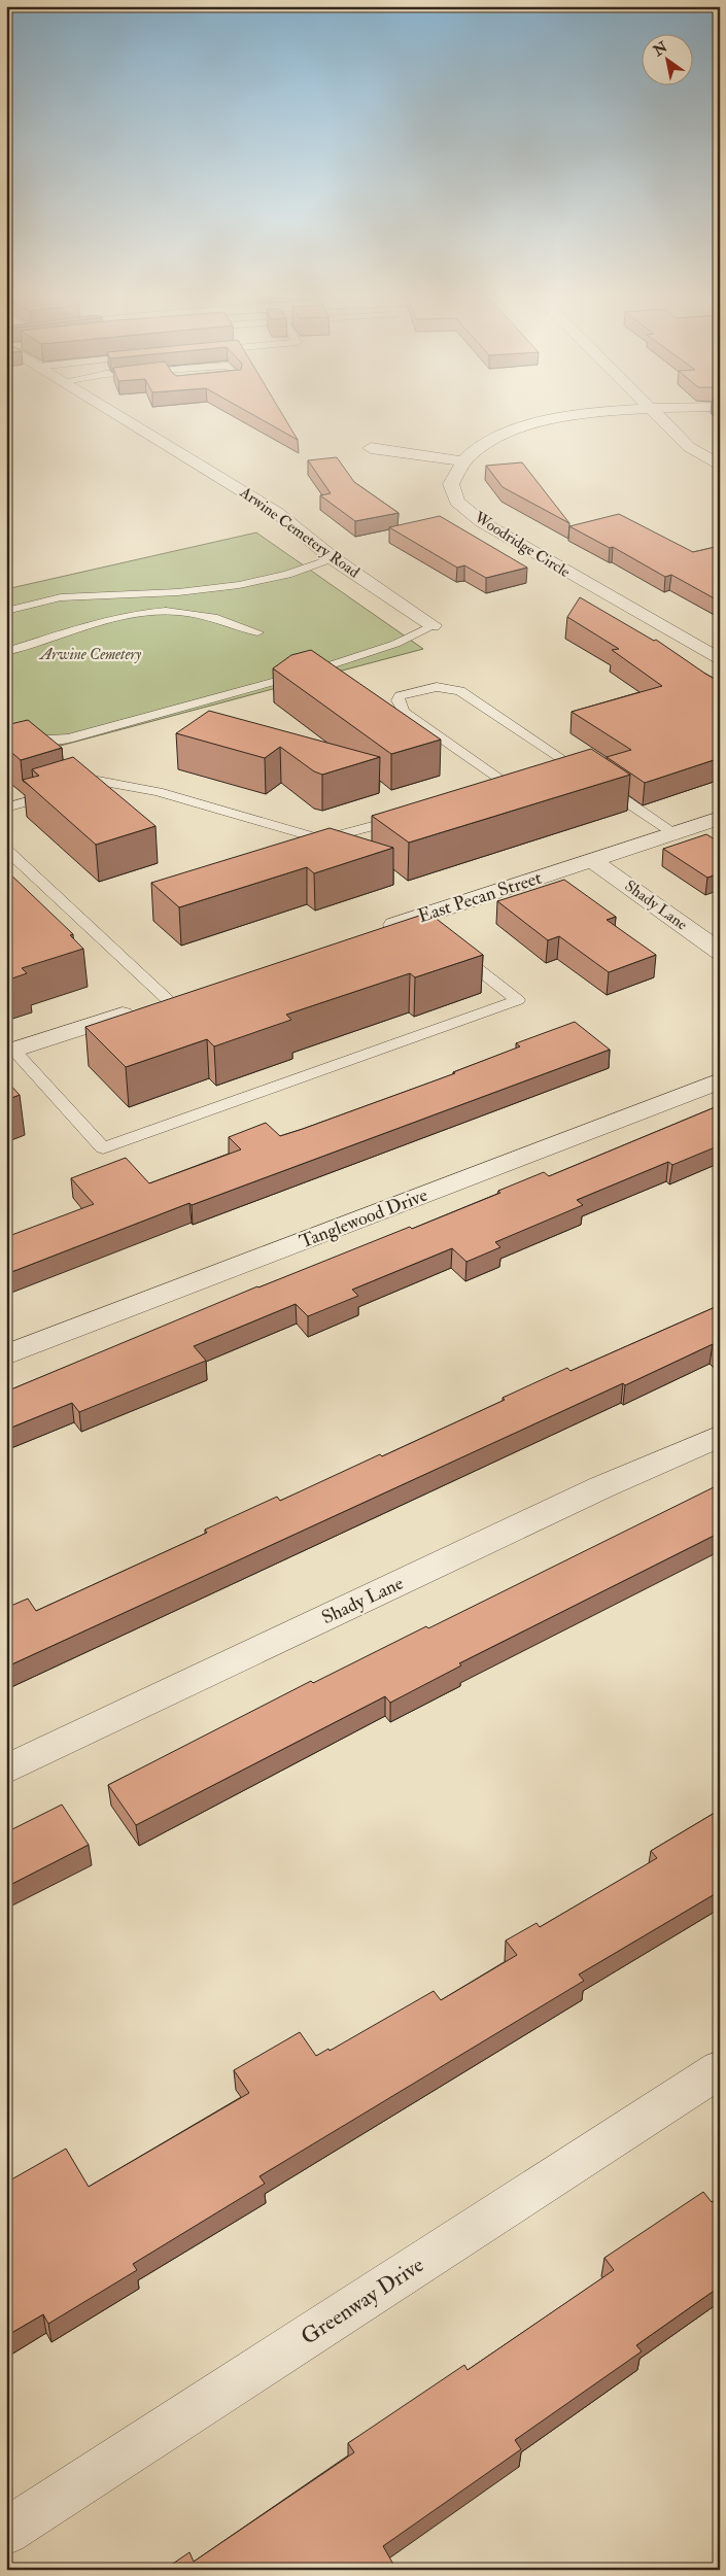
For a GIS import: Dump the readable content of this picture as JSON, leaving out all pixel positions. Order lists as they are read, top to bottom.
{
  "streets": {
    "street": [
      "Arwine Cemetery Road",
      "Woodridge Circle",
      "East Pecan Street",
      "Shady Lane",
      "Tanglewood Drive",
      "Greenway Drive"
    ]
  },
  "crossings": [
    ["East Pecan Street", "Shady Lane"]
  ],
  "parks": ["Arwine Cemetery"],
  "north": "top left"
}
